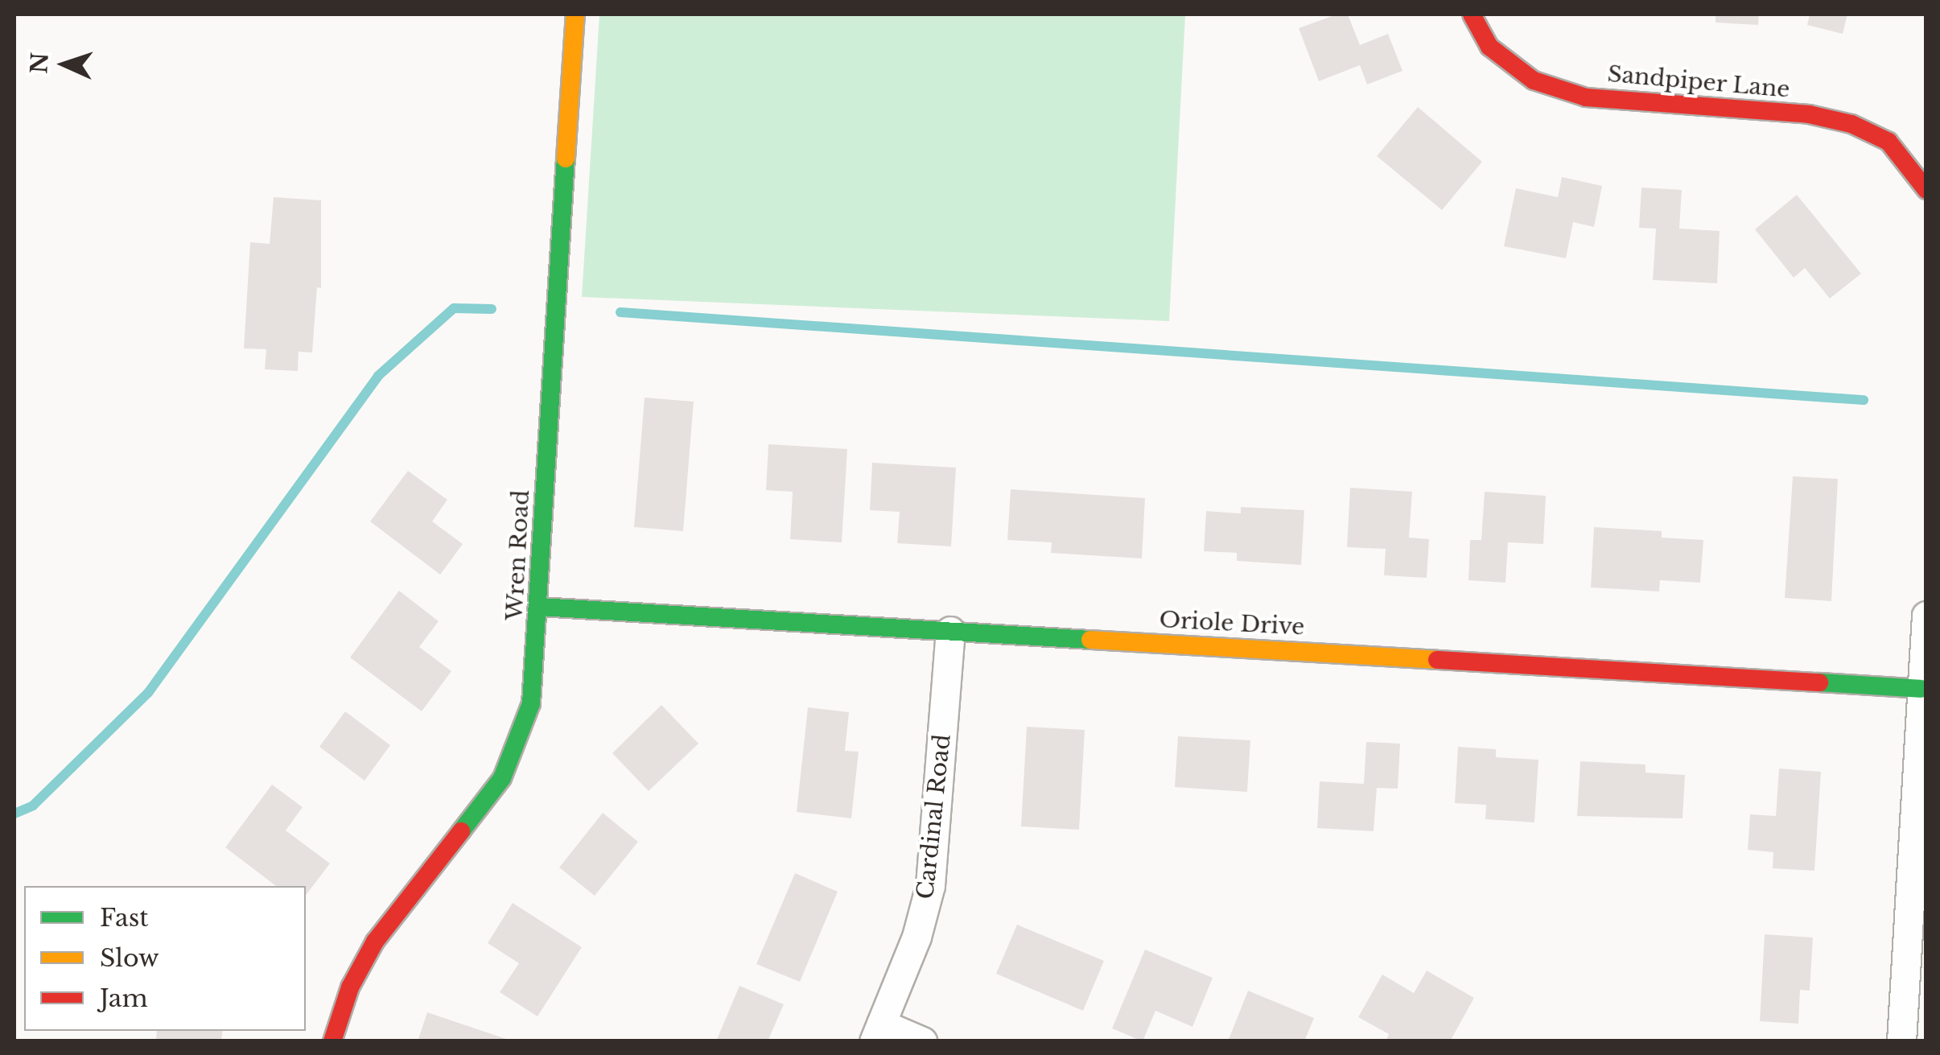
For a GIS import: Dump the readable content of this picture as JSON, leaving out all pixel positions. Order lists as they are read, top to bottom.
{
  "streets": {
    "street": [
      "Sandpiper Lane",
      "Wren Road",
      "Oriole Drive",
      "Cardinal Road"
    ]
  },
  "crossings": [
    ["Wren Road", "Oriole Drive"],
    ["Oriole Drive", "Cardinal Road"]
  ],
  "legend": ["Fast", "Slow", "Jam"],
  "north": "left"
}
